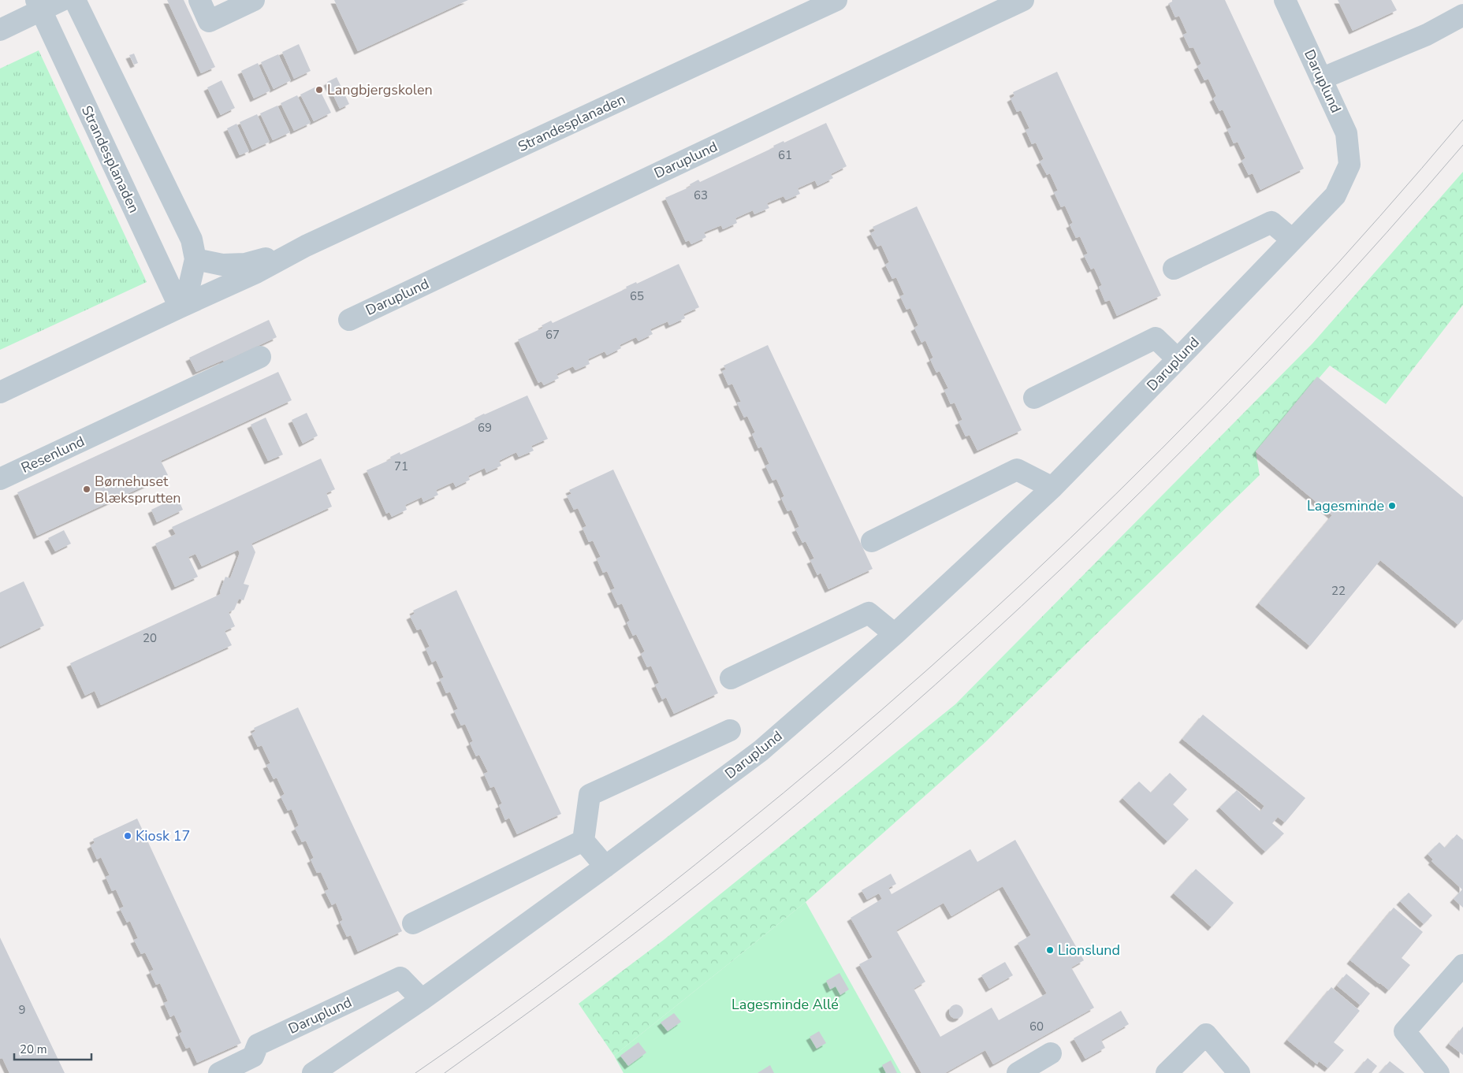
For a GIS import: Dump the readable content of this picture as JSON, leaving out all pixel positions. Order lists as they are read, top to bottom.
{
  "streets": {
    "street": ["Daruplund", "Strandesplanaden", "Resenlund"]
  },
  "parks": ["Lagesminde Allé"],
  "places": [
    "Langbjergskolen",
    "Børnehuset Blæksprutten",
    "Lagesminde",
    "Kiosk 17",
    "Lionslund"
  ],
  "house_numbers": [
    "61",
    "63",
    "65",
    "67",
    "69",
    "71",
    "22",
    "20",
    "9",
    "60"
  ],
  "scale_bar": "20 m"
}
